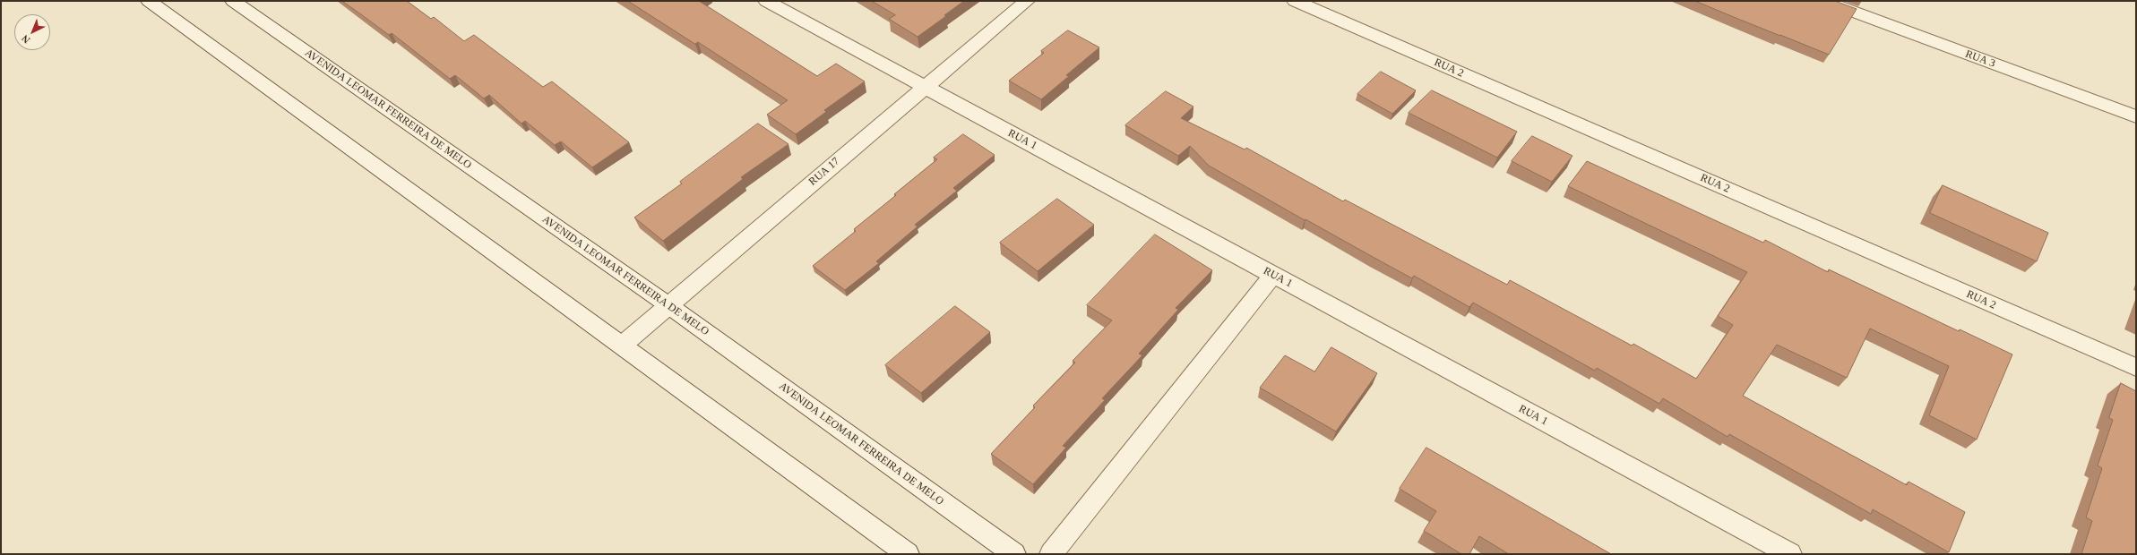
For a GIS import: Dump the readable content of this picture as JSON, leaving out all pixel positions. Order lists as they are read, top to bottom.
{
  "streets": {
    "street": [
      "RUA 3",
      "RUA 2",
      "AVENIDA LEOMAR FERREIRA DE MELO",
      "RUA 1",
      "RUA 17"
    ]
  },
  "crossings": [
    ["AVENIDA LEOMAR FERREIRA DE MELO", "RUA 17"],
    ["RUA 1", "RUA 17"]
  ],
  "north": "bottom left"
}
